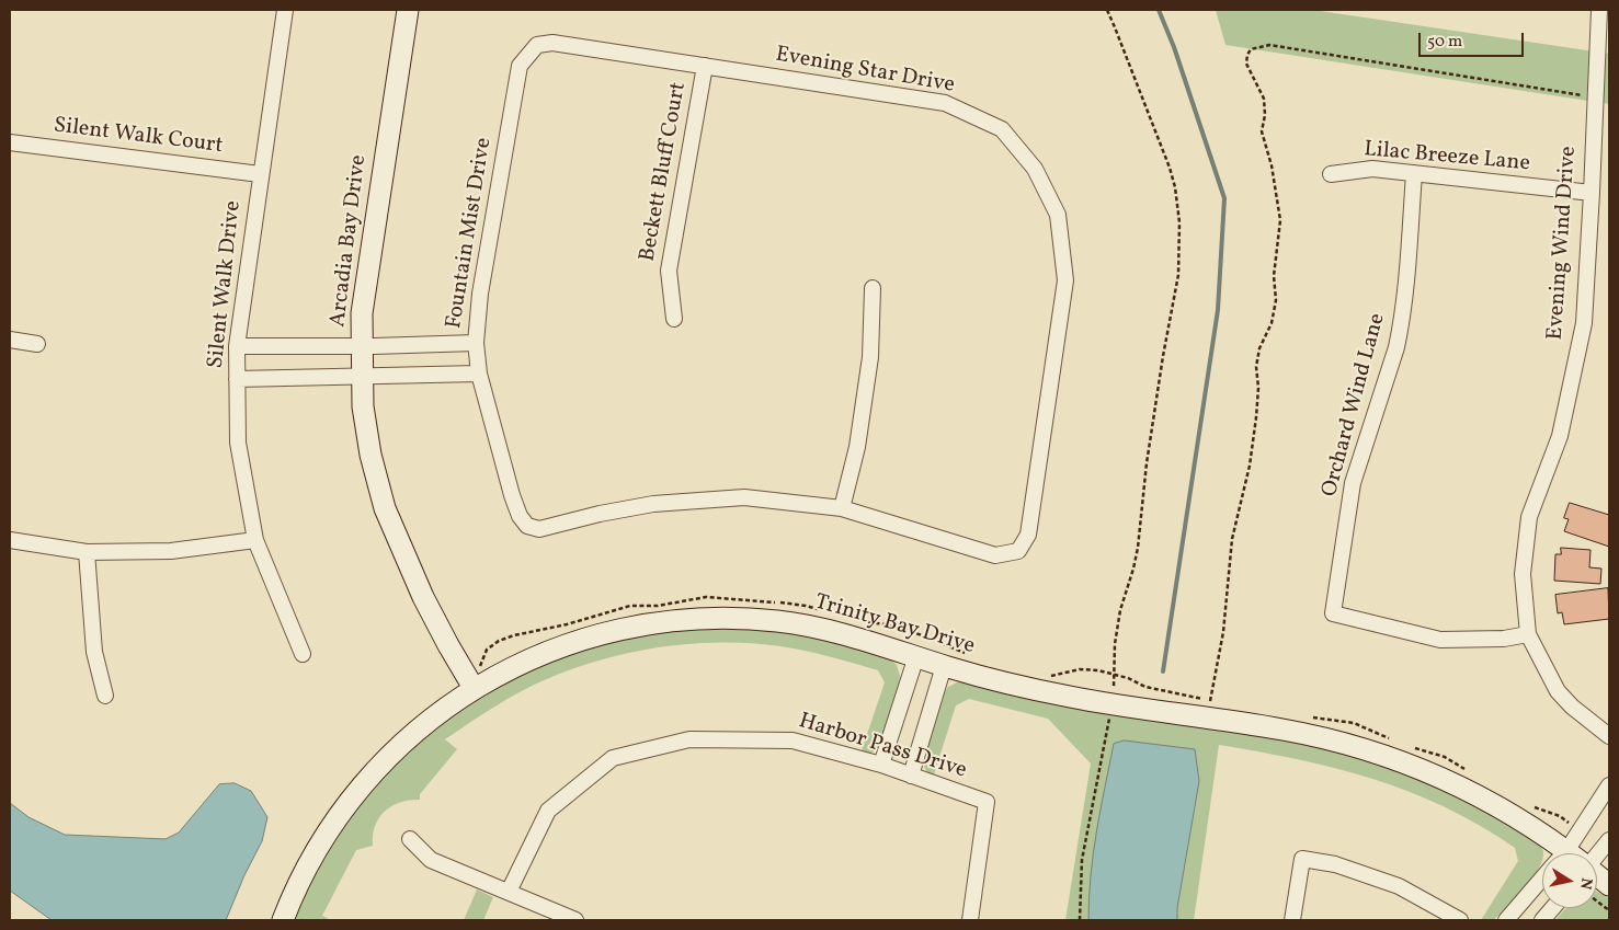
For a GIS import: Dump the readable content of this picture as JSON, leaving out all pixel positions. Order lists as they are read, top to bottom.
{
  "streets": {
    "street": [
      "Evening Star Drive",
      "Silent Walk Court",
      "Lilac Breeze Lane",
      "Beckett Bluff Court",
      "Fountain Mist Drive",
      "Arcadia Bay Drive",
      "Evening Wind Drive",
      "Silent Walk Drive",
      "Orchard Wind Lane",
      "Trinity Bay Drive",
      "Harbor Pass Drive"
    ]
  },
  "crossings": [
    ["Evening Star Drive", "Beckett Bluff Court"],
    ["Evening Star Drive", "Fountain Mist Drive"],
    ["Silent Walk Court", "Silent Walk Drive"],
    ["Lilac Breeze Lane", "Evening Wind Drive"],
    ["Lilac Breeze Lane", "Orchard Wind Lane"],
    ["Arcadia Bay Drive", "Trinity Bay Drive"],
    ["Evening Wind Drive", "Orchard Wind Lane"]
  ],
  "scale_bar": "50 m",
  "north": "right"
}
